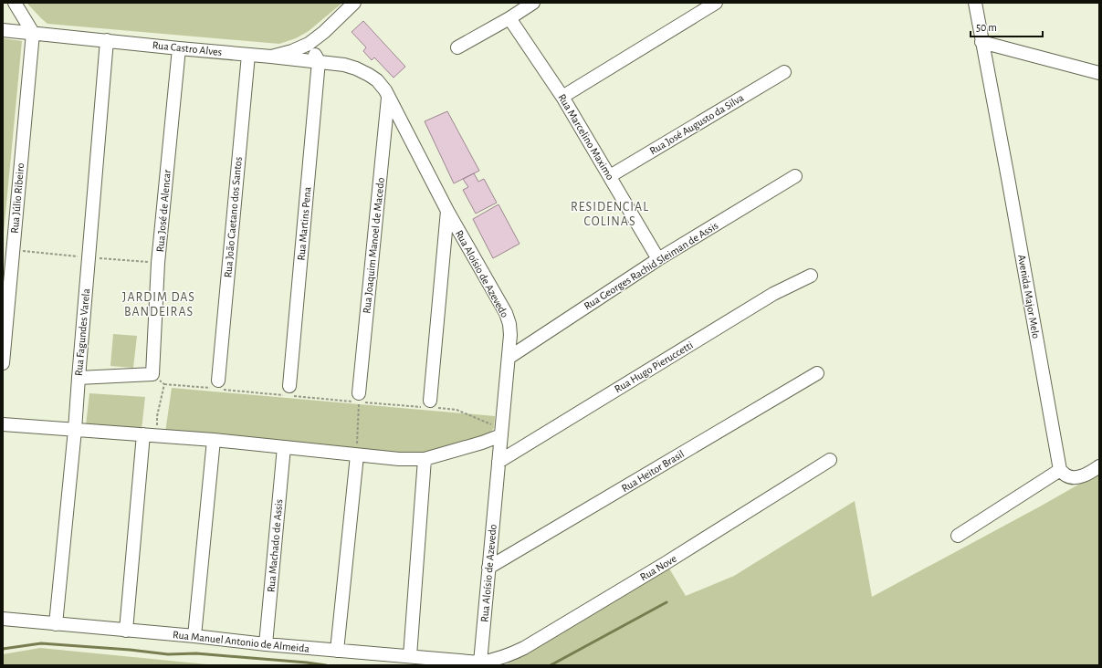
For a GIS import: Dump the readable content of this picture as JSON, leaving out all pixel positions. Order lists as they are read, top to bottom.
{
  "streets": {
    "street": [
      "Rua Castro Alves",
      "Rua José Augusto da Silva",
      "Rua Marcelino Maximo",
      "Rua Júlio Ribeiro",
      "Rua José de Alencar",
      "Rua João Caetano dos Santos",
      "Rua Martins Pena",
      "Rua Joaquim Manoel de Macedo",
      "Rua Georges Rachid Sleiman de Assis",
      "Rua Aloísio de Azevedo",
      "Avenida Major Melo",
      "Rua Fagundes Varela",
      "Rua Hugo Pieruccetti",
      "Rua Heitor Brasil",
      "Rua Machado de Assis",
      "Rua Nove",
      "Rua Manuel Antonio de Almeida"
    ]
  },
  "crossings": [
    ["Rua Castro Alves", "Rua Júlio Ribeiro"],
    ["Rua Castro Alves", "Rua José de Alencar"],
    ["Rua Castro Alves", "Rua João Caetano dos Santos"],
    ["Rua Castro Alves", "Rua Aloísio de Azevedo"],
    ["Rua Castro Alves", "Rua Fagundes Varela"],
    ["Rua José Augusto da Silva", "Rua Marcelino Maximo"],
    ["Rua Marcelino Maximo", "Rua Georges Rachid Sleiman de Assis"],
    ["Rua Martins Pena", "Rua Aloísio de Azevedo"],
    ["Rua Joaquim Manoel de Macedo", "Rua Aloísio de Azevedo"],
    ["Rua Georges Rachid Sleiman de Assis", "Rua Aloísio de Azevedo"],
    ["Rua Aloísio de Azevedo", "Rua Hugo Pieruccetti"],
    ["Rua Aloísio de Azevedo", "Rua Heitor Brasil"],
    ["Rua Aloísio de Azevedo", "Rua Nove"],
    ["Rua Aloísio de Azevedo", "Rua Manuel Antonio de Almeida"],
    ["Rua Fagundes Varela", "Rua Manuel Antonio de Almeida"],
    ["Rua Machado de Assis", "Rua Manuel Antonio de Almeida"],
    ["Rua Nove", "Rua Manuel Antonio de Almeida"]
  ],
  "districts": ["RESIDENCIAL COLINAS", "JARDIM DAS BANDEIRAS"],
  "scale_bar": "50 m"
}
